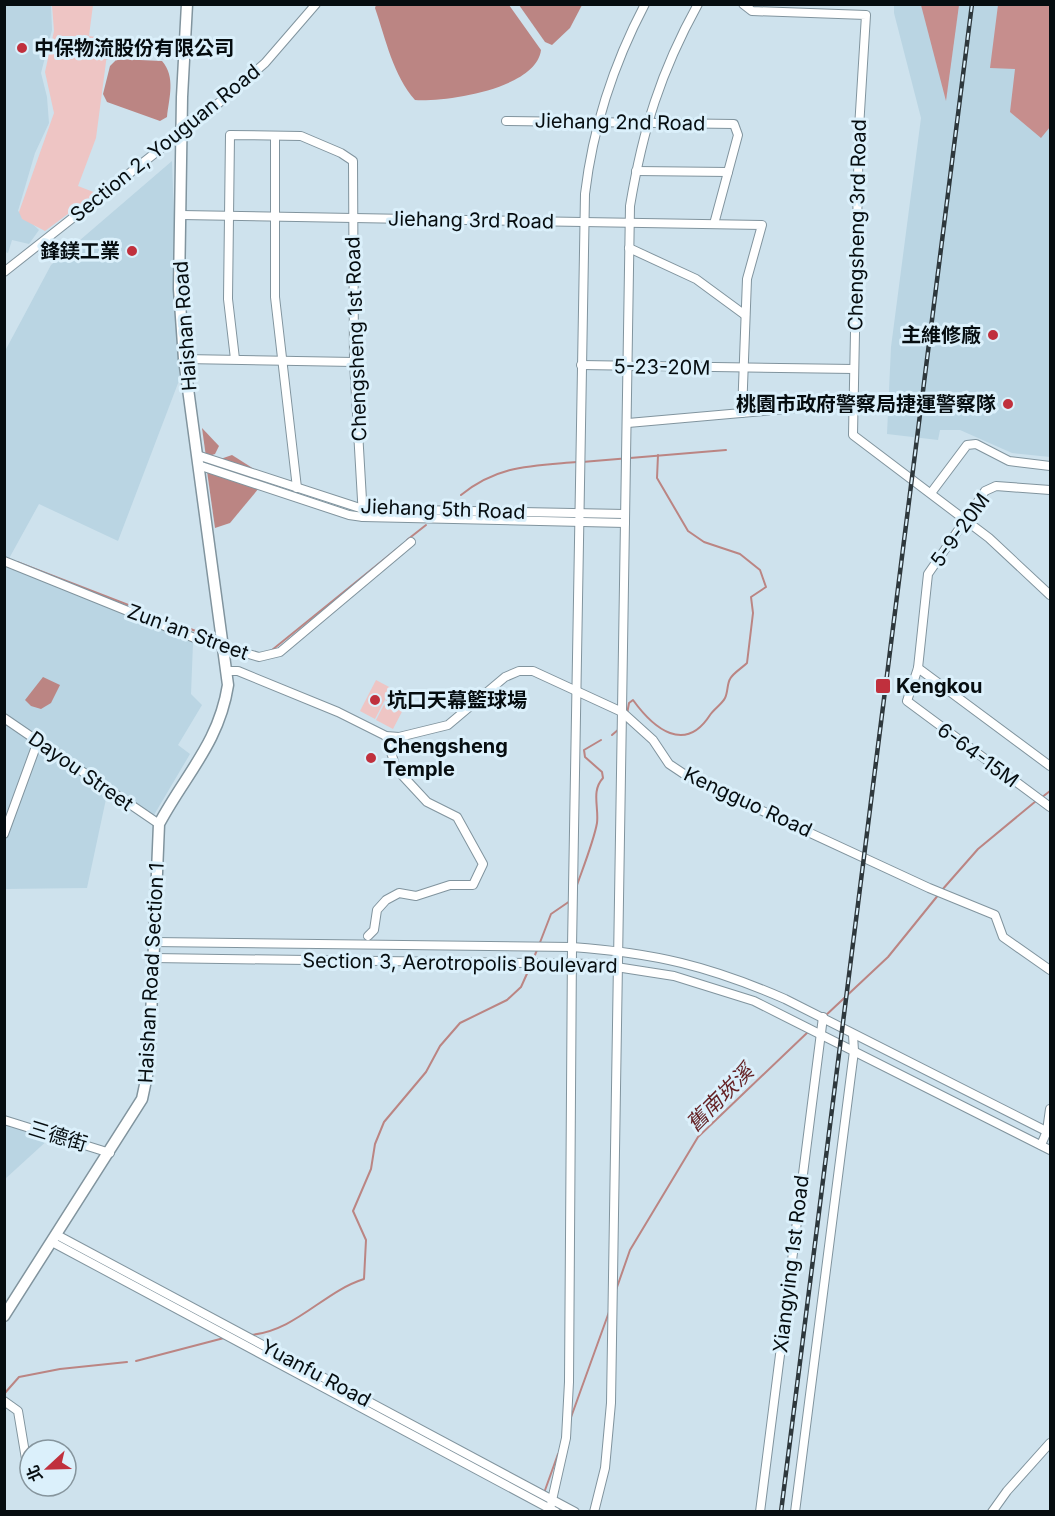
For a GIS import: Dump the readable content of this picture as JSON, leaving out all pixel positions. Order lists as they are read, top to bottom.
{
  "streets": {
    "main road": ["Haishan Road", "Haishan Road Section 1"],
    "street": [
      "Jiehang 2nd Road",
      "Section 2, Youguan Road",
      "Jiehang 3rd Road",
      "Chengsheng 3rd Road",
      "Chengsheng 1st Road",
      "5-23-20M",
      "Jiehang 5th Road",
      "5-9-20M",
      "Zun'an Street",
      "6-64-15M",
      "Dayou Street",
      "Kengguo Road",
      "Section 3, Aerotropolis Boulevard",
      "三德街",
      "Xiangying 1st Road",
      "Yuanfu Road"
    ]
  },
  "crossings": [
    ["Section 2, Youguan Road", "Haishan Road"],
    ["Jiehang 3rd Road", "Haishan Road"],
    ["Jiehang 3rd Road", "Chengsheng 1st Road"],
    ["Chengsheng 3rd Road", "5-23-20M"],
    ["Haishan Road", "Jiehang 5th Road"],
    ["Haishan Road", "Zun'an Street"],
    ["Haishan Road", "Haishan Road Section 1"],
    ["Chengsheng 1st Road", "Jiehang 5th Road"],
    ["5-9-20M", "6-64-15M"],
    ["Zun'an Street", "Haishan Road Section 1"],
    ["Dayou Street", "Haishan Road Section 1"],
    ["Section 3, Aerotropolis Boulevard", "Haishan Road Section 1"],
    ["Section 3, Aerotropolis Boulevard", "Xiangying 1st Road"],
    ["Haishan Road Section 1", "三德街"],
    ["Haishan Road Section 1", "Yuanfu Road"]
  ],
  "water": ["舊南崁溪"],
  "places": {
    "other": [
      "中保物流股份有限公司",
      "鋒鎂工業",
      "主維修廠",
      "桃園市政府警察局捷運警察隊",
      "坑口天幕籃球場",
      "Chengsheng Temple"
    ],
    "transit": ["Kengkou"]
  },
  "north": "left"
}
